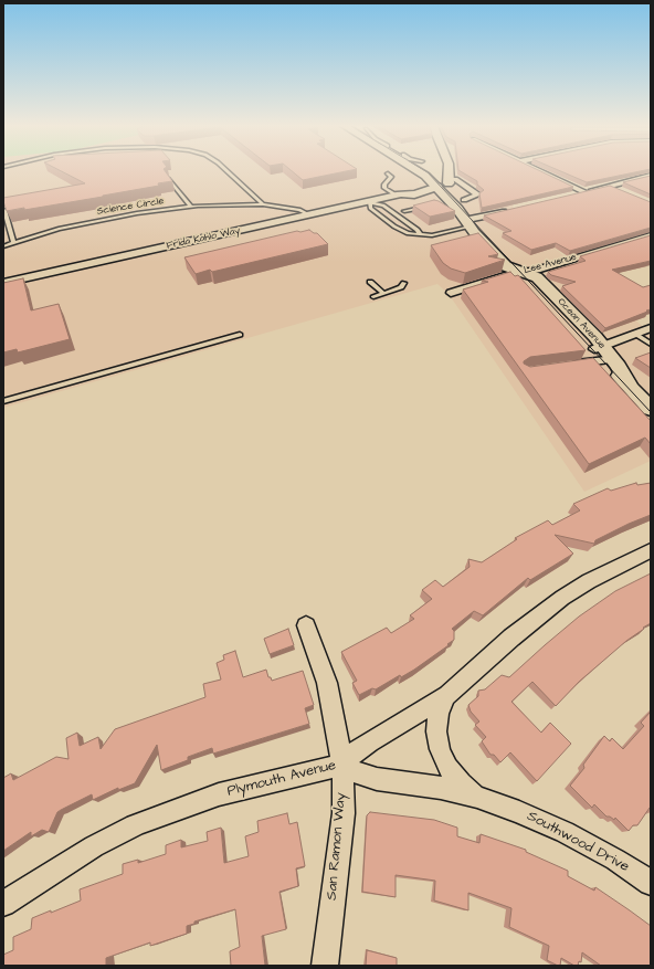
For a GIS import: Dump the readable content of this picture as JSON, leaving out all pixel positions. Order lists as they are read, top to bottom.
{
  "streets": {
    "main road": ["Ocean Avenue"],
    "street": [
      "Frida Kahlo Way",
      "Lee Avenue",
      "Plymouth Avenue",
      "Southwood Drive",
      "San Ramon Way"
    ],
    "lane": ["Science Circle"]
  },
  "crossings": [
    ["Science Circle", "Frida Kahlo Way"],
    ["Frida Kahlo Way", "Ocean Avenue"],
    ["Lee Avenue", "Ocean Avenue"],
    ["Plymouth Avenue", "Southwood Drive"],
    ["Plymouth Avenue", "San Ramon Way"],
    ["Southwood Drive", "San Ramon Way"]
  ]
}
